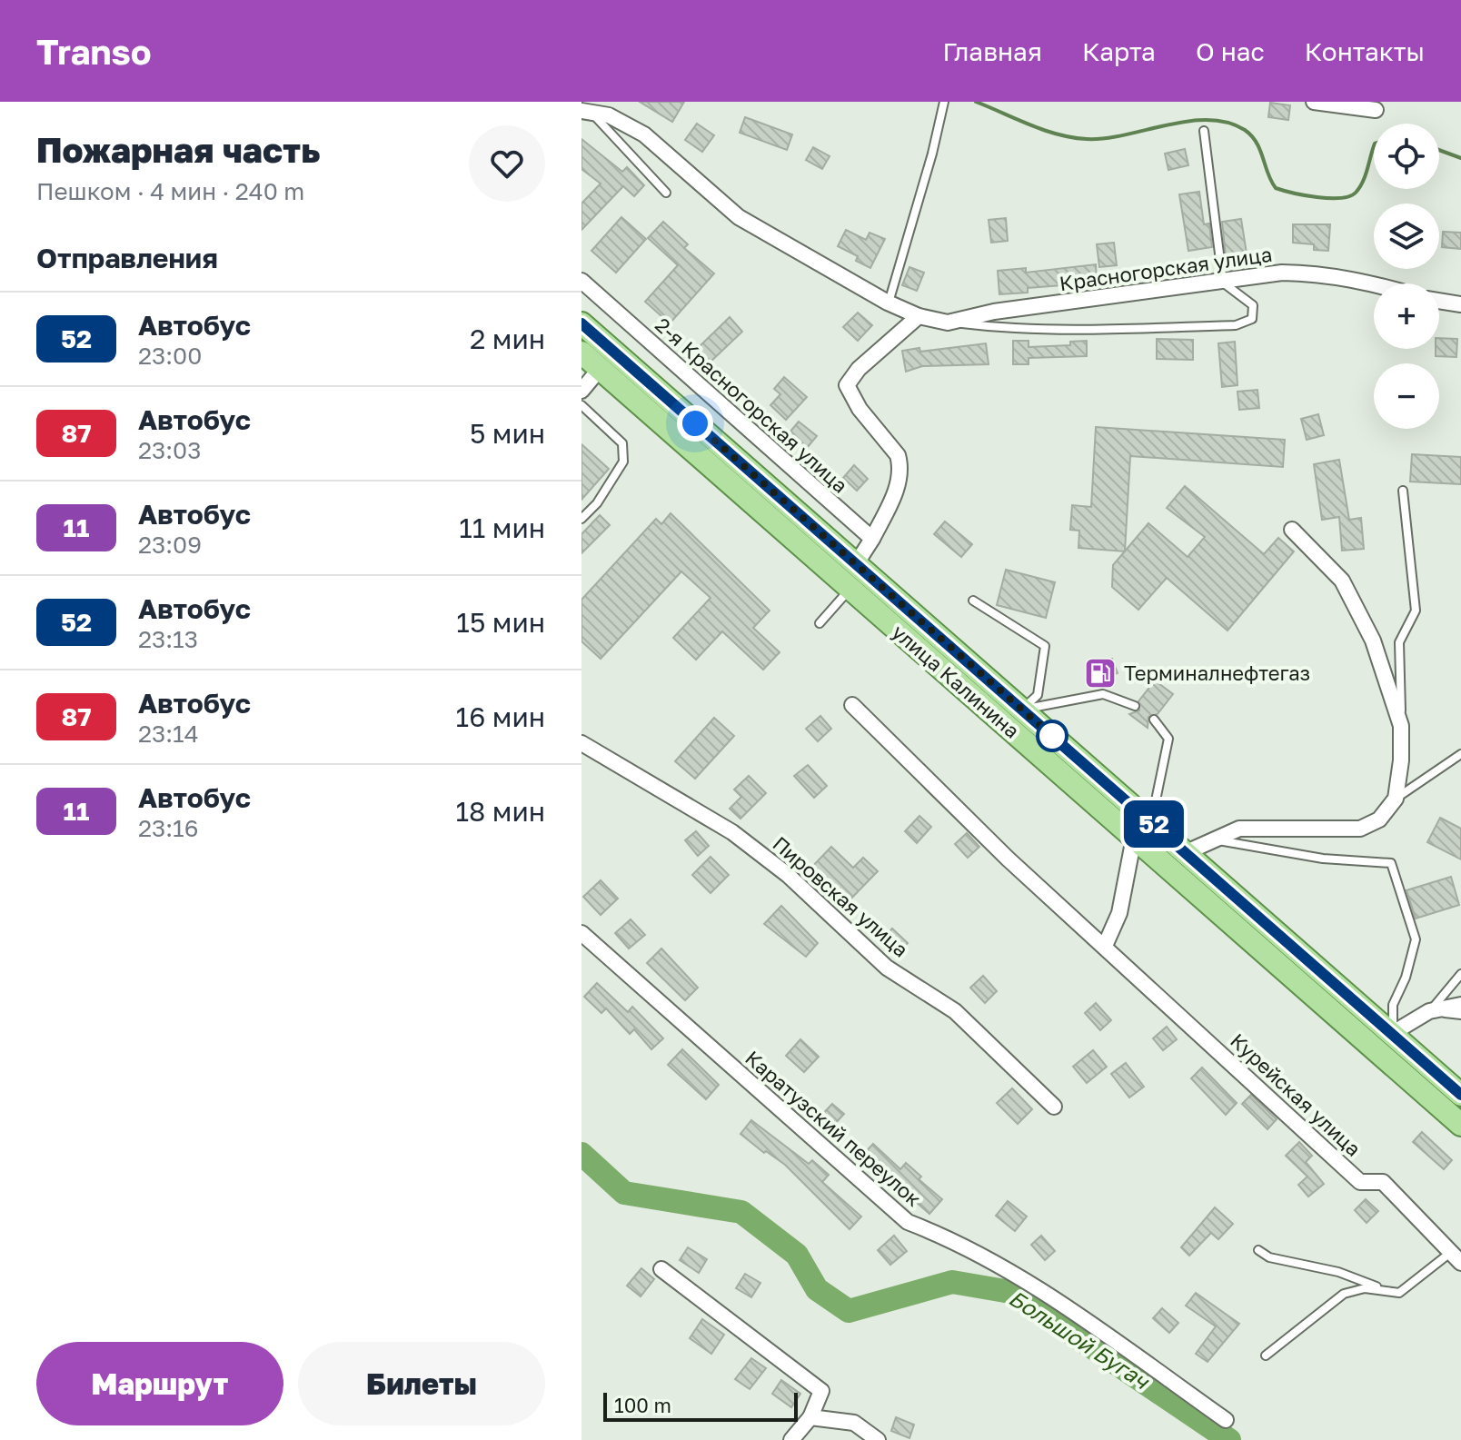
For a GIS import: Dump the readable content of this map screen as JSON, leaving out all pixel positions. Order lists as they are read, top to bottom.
{
  "streets": {
    "main road": ["улица Калинина"],
    "street": [
      "Красногорская улица",
      "2-я Красногорская улица",
      "Пировская улица",
      "Курейская улица",
      "Каратузский переулок"
    ]
  },
  "water": ["Большой Бугач"],
  "places": {
    "fuel station": ["Терминалнефтегаз"]
  },
  "lines": ["bus line 52"],
  "scale_bar": "100 m",
  "page": {
    "header": "Transo",
    "nav": [
      "Главная",
      "Карта",
      "О нас",
      "Контакты"
    ],
    "heading": [
      ["Пожарная часть", "Пешком · 4 мин · 240 m"],
      "Отправления"
    ],
    "on_map": "52",
    "map_buttons": ["+", "−"],
    "list": [
      {
        "mark": "52",
        "name": "Автобус",
        "note": "23:00",
        "value": "2 мин"
      },
      {
        "mark": "87",
        "name": "Автобус",
        "note": "23:03",
        "value": "5 мин"
      },
      {
        "mark": "11",
        "name": "Автобус",
        "note": "23:09",
        "value": "11 мин"
      },
      {
        "mark": "52",
        "name": "Автобус",
        "note": "23:13",
        "value": "15 мин"
      },
      {
        "mark": "87",
        "name": "Автобус",
        "note": "23:14",
        "value": "16 мин"
      },
      {
        "mark": "11",
        "name": "Автобус",
        "note": "23:16",
        "value": "18 мин"
      }
    ],
    "buttons": ["Маршрут", "Билеты"],
    "scale": "100 m"
  }
}
